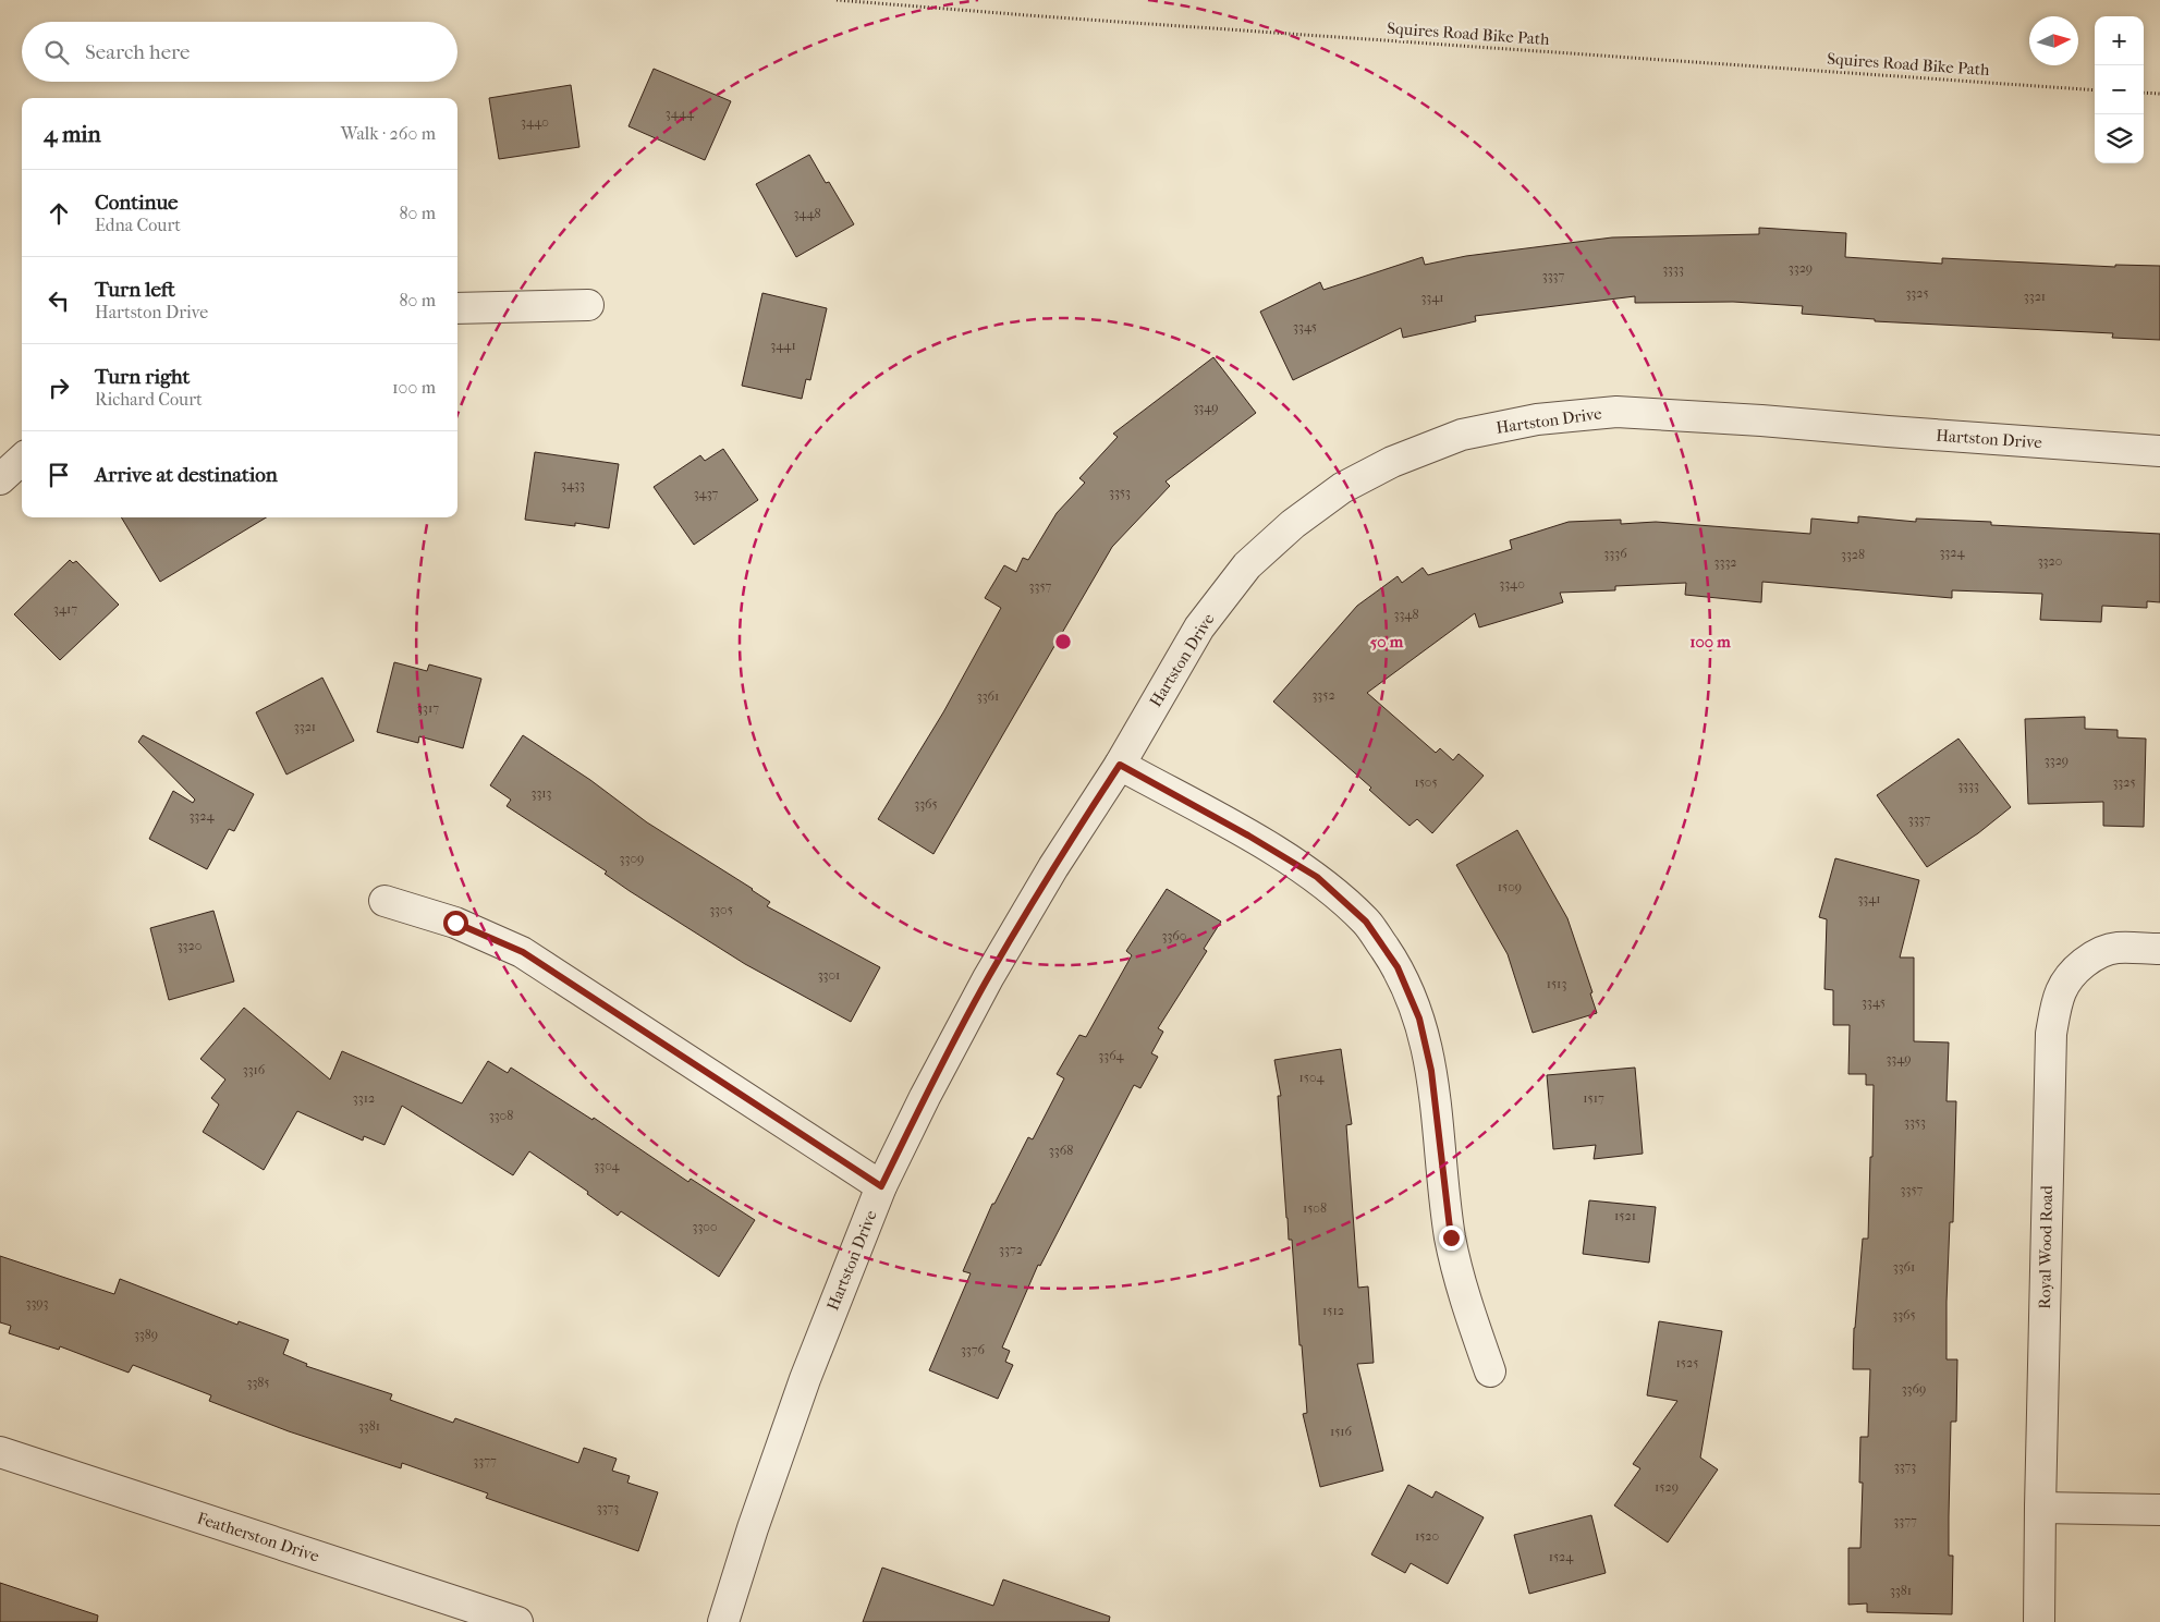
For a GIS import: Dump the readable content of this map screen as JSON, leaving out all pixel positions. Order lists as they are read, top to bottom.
{
  "streets": {
    "street": ["Hartston Drive", "Royal Wood Road", "Featherston Drive"],
    "path": ["Squires Road Bike Path"]
  },
  "house_numbers": [
    "3444",
    "3440",
    "3448",
    "3329",
    "3333",
    "3337",
    "3325",
    "3321",
    "3341",
    "3345",
    "3441",
    "3349",
    "3433",
    "3353",
    "3437",
    "3324",
    "3336",
    "3328",
    "3320",
    "3332",
    "3340",
    "3357",
    "3417",
    "3348",
    "3352",
    "3361",
    "3317",
    "3321",
    "3329",
    "1505",
    "3325",
    "3333",
    "3313",
    "3365",
    "3324",
    "3337",
    "3309",
    "1509",
    "3341",
    "3305",
    "3360",
    "3320",
    "3301",
    "1513",
    "3345",
    "3364",
    "3349",
    "3316",
    "1504",
    "3312",
    "1517",
    "3308",
    "3353",
    "3368",
    "3304",
    "3357",
    "1508",
    "1521",
    "3300",
    "3372",
    "3361",
    "3393",
    "1512",
    "3365",
    "3389",
    "3376",
    "1525",
    "3385",
    "3369",
    "3381",
    "1516",
    "3377",
    "3373",
    "1529",
    "3373",
    "3377",
    "1520",
    "1524",
    "3381"
  ],
  "north": "right",
  "page": {
    "map_buttons": ["+", "−"],
    "search": "Search here",
    "heading": ["4 min", "Walk · 260 m"],
    "list": [
      ["Continue", "Edna Court", "80 m"],
      ["Turn left", "Hartston Drive", "80 m"],
      ["Turn right", "Richard Court", "100 m"],
      "Arrive at destination"
    ]
  },
  "rings": ["50 m", "100 m"]
}
